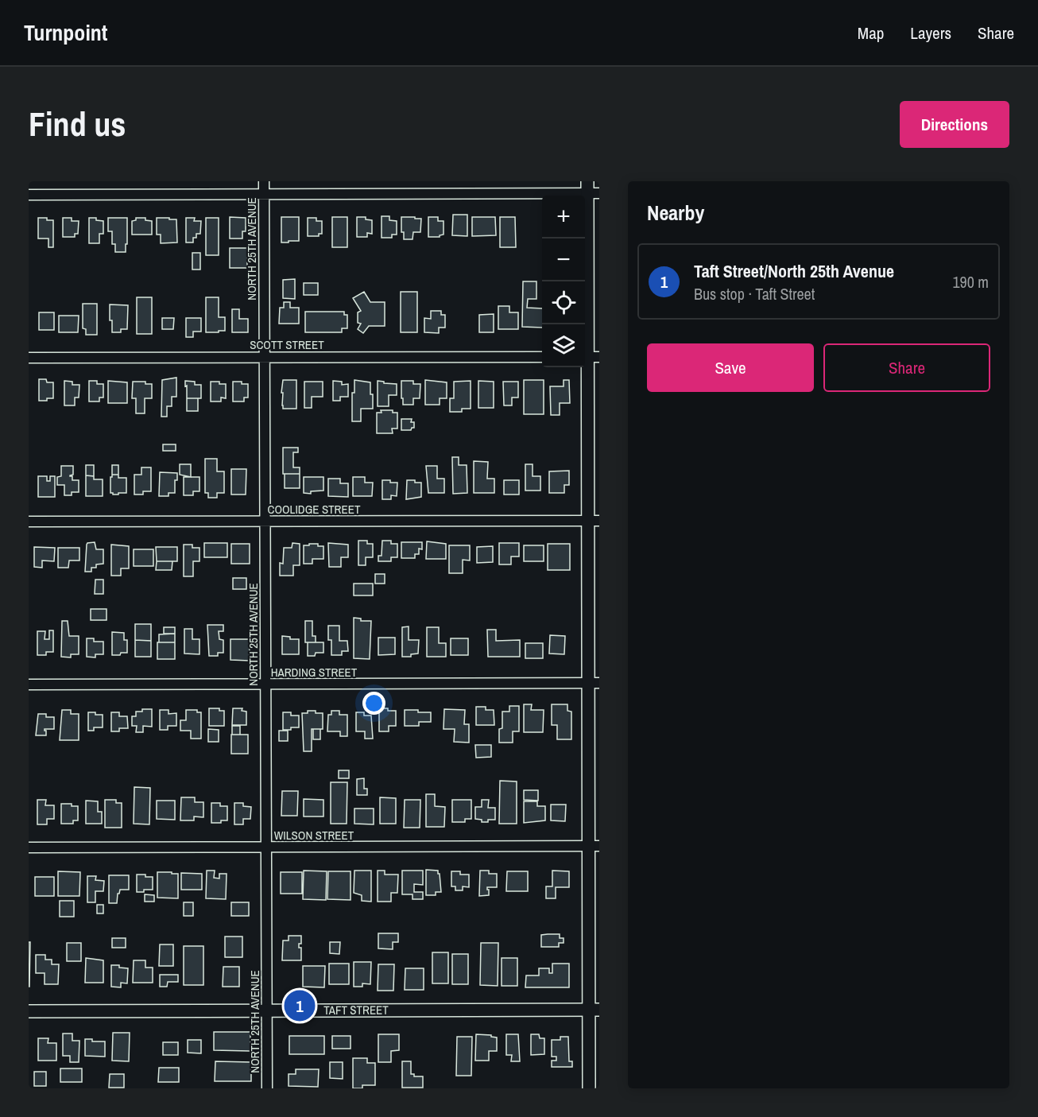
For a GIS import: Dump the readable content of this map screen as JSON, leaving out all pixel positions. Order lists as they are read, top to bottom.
{
  "streets": {
    "street": [
      "NORTH 25TH AVENUE",
      "SCOTT STREET",
      "COOLIDGE STREET",
      "HARDING STREET",
      "WILSON STREET",
      "TAFT STREET"
    ]
  },
  "crossings": [
    ["NORTH 25TH AVENUE", "SCOTT STREET"],
    ["NORTH 25TH AVENUE", "COOLIDGE STREET"],
    ["NORTH 25TH AVENUE", "HARDING STREET"],
    ["NORTH 25TH AVENUE", "WILSON STREET"],
    ["NORTH 25TH AVENUE", "TAFT STREET"]
  ],
  "page": {
    "header": "Turnpoint",
    "nav": ["Map", "Layers", "Share"],
    "buttons": [
      "Directions",
      ["Save", "Share"]
    ],
    "title": "Find us",
    "heading": "Nearby",
    "map_buttons": ["+", "−"],
    "list": [
      {
        "mark": "1",
        "name": "Taft Street/North 25th Avenue",
        "note": "Bus stop · Taft Street",
        "value": "190 m"
      }
    ],
    "pins": "1"
  }
}
